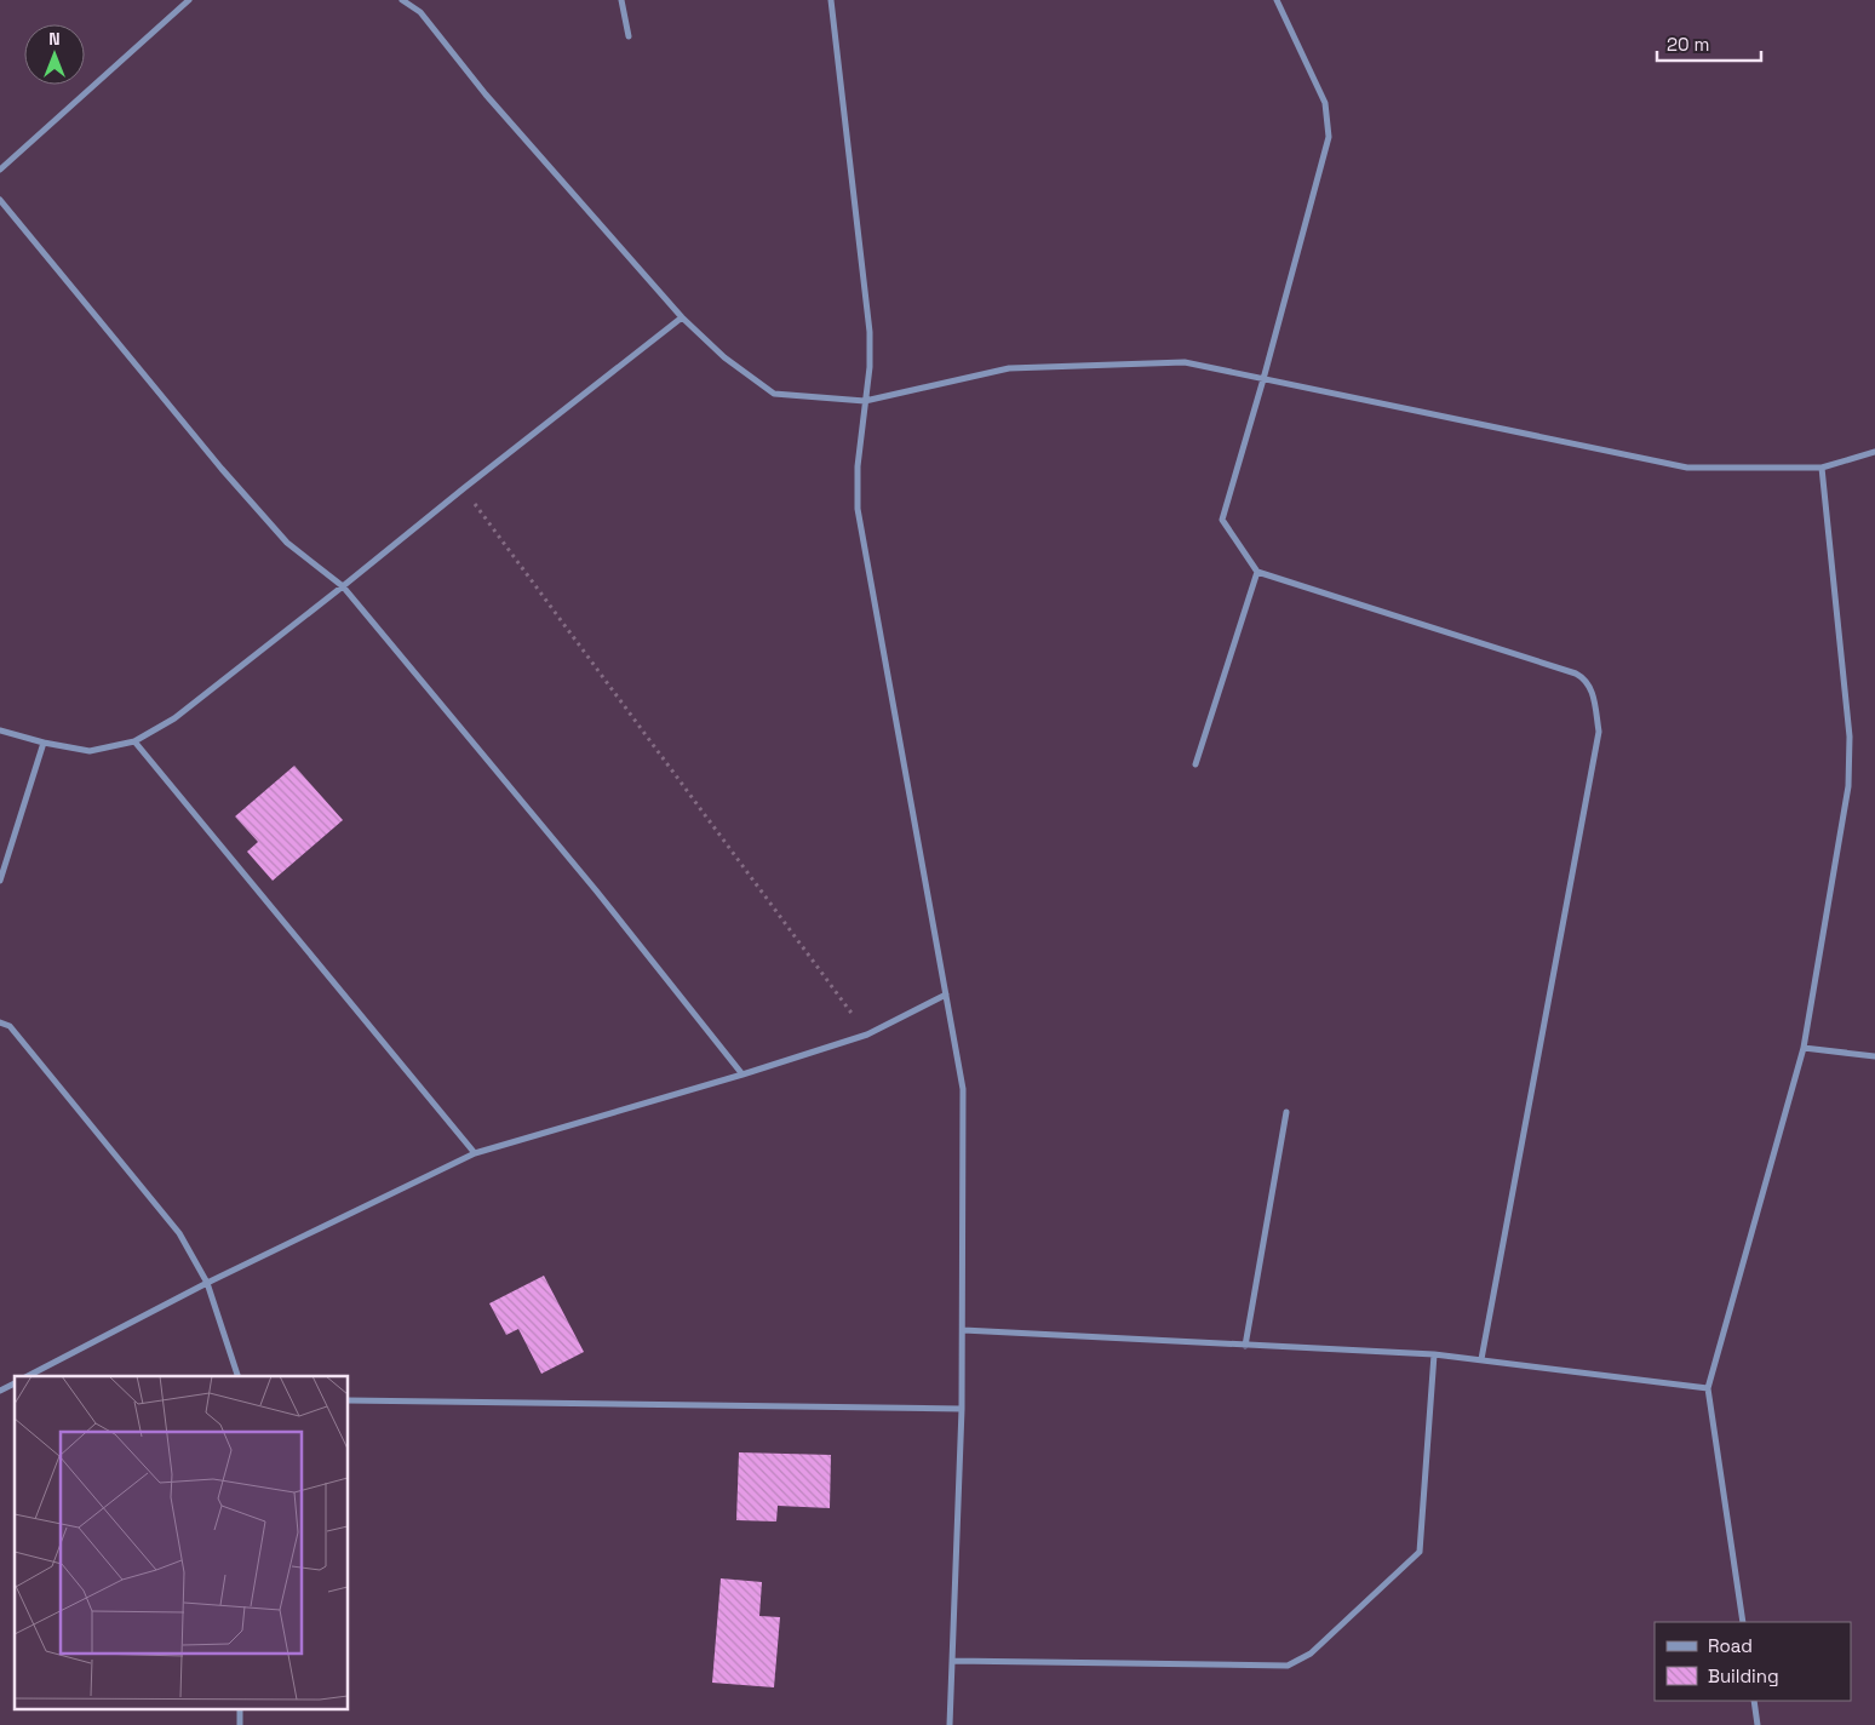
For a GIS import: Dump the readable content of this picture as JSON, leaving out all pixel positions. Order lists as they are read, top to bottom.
{
  "legend": ["Road", "Building"],
  "scale_bar": "20 m",
  "north": "top"
}
